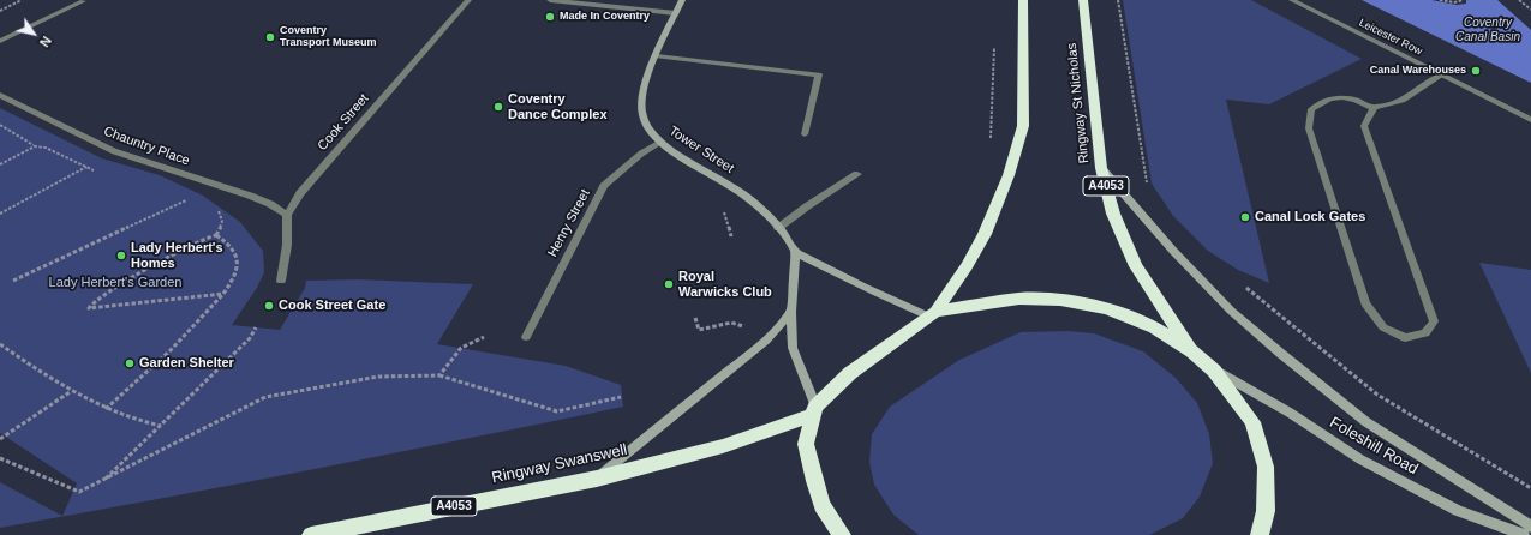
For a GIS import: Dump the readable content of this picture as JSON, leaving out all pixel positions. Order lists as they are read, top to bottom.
{
  "streets": {
    "highway": ["Ringway St Nicholas", "A4053", "Ringway Swanswell"],
    "street": [
      "Leicester Row",
      "Cook Street",
      "Chauntry Place",
      "Tower Street",
      "Henry Street",
      "Foleshill Road"
    ]
  },
  "crossings": [
    ["Ringway St Nicholas", "A4053"],
    ["Cook Street", "Chauntry Place"],
    ["Tower Street", "A4053"],
    ["Tower Street", "Henry Street"],
    ["A4053", "Foleshill Road"],
    ["A4053", "Ringway Swanswell"]
  ],
  "water": ["Coventry Canal Basin"],
  "parks": ["Lady Herbert's Garden"],
  "places": [
    "Made In Coventry",
    "Coventry Transport Museum",
    "Canal Warehouses",
    "Coventry Dance Complex",
    "Canal Lock Gates",
    "Lady Herbert's Homes",
    "Royal Warwicks Club",
    "Cook Street Gate",
    "Garden Shelter"
  ],
  "north": "bottom right"
}
